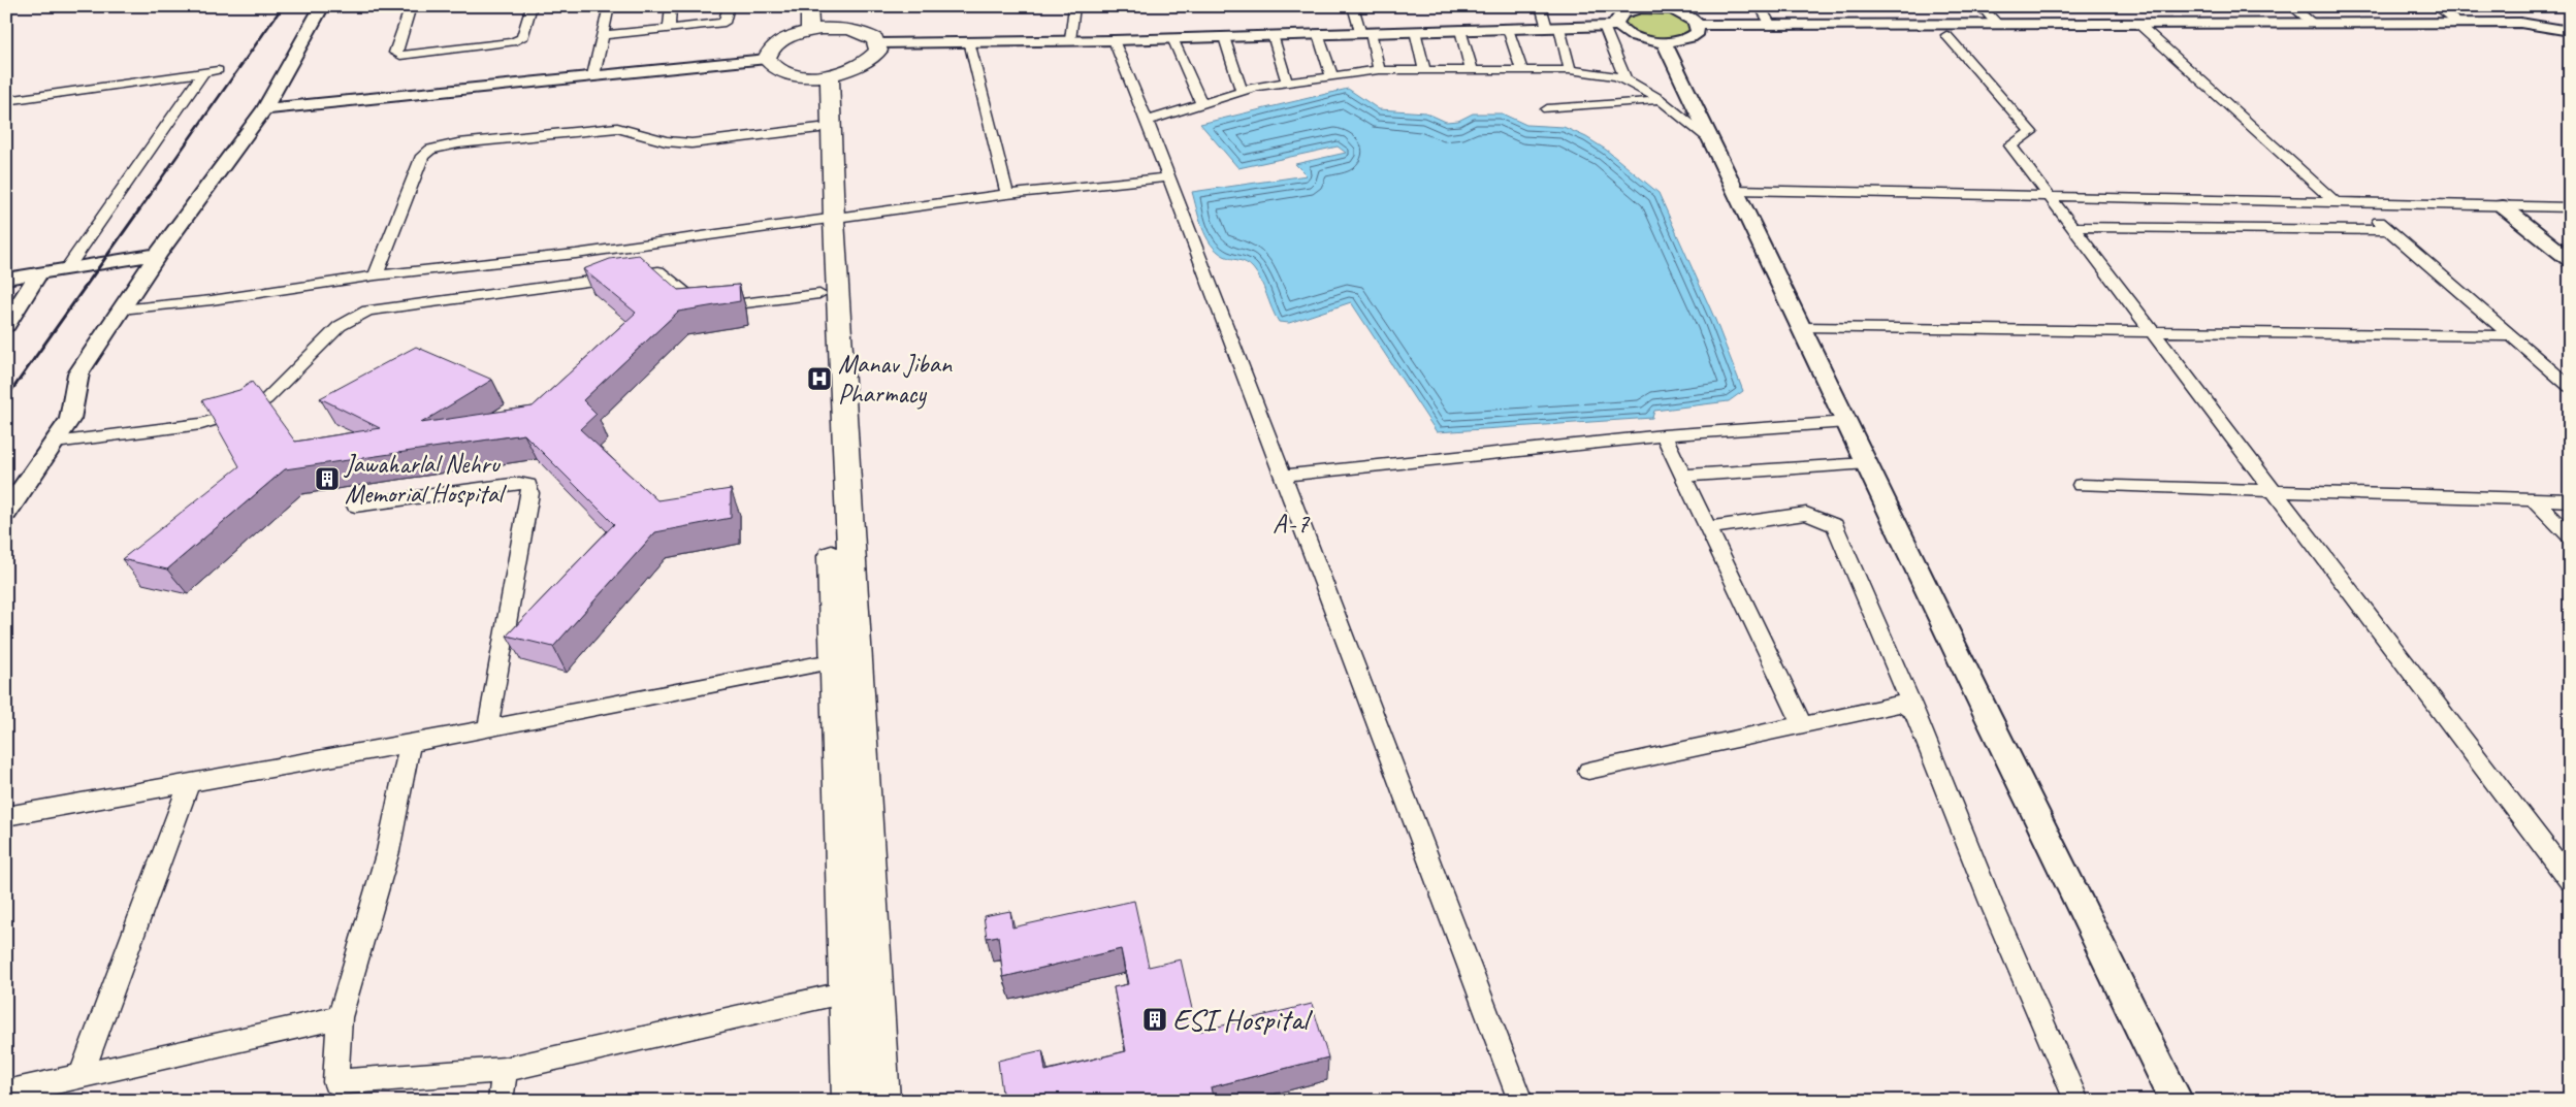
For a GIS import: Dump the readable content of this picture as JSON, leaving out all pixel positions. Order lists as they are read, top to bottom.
{
  "districts": ["A-7"],
  "places": {
    "hospital": ["Manav Jiban Pharmacy"],
    "building": ["Jawaharlal Nehru Memorial Hospital", "ESI Hospital"]
  }
}
